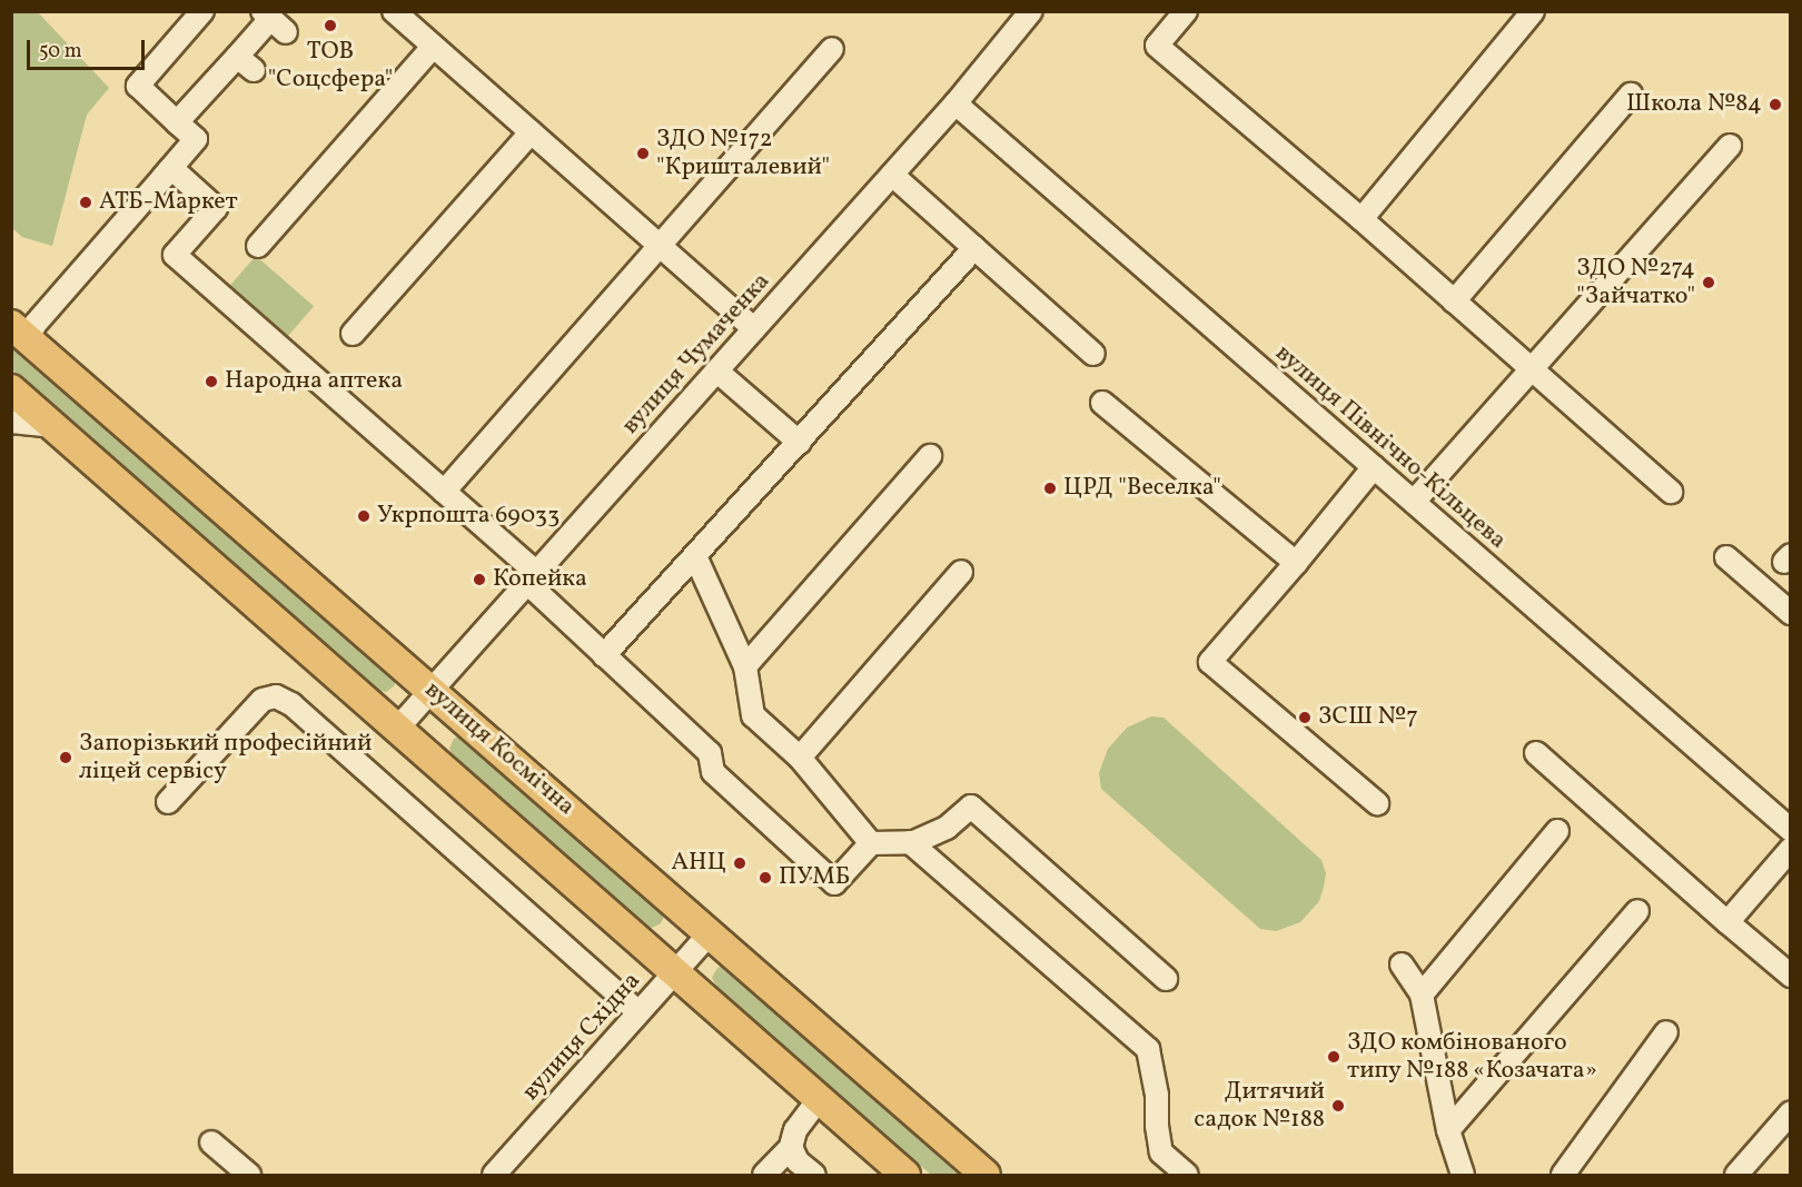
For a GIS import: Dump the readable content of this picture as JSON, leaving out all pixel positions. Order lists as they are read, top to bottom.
{
  "streets": {
    "main road": ["вулиця Космічна"],
    "street": ["вулиця Чумаченка", "вулиця Північно-Кільцева", "вулиця Східна"]
  },
  "crossings": [
    ["вулиця Чумаченка", "вулиця Північно-Кільцева"],
    ["вулиця Чумаченка", "вулиця Космічна"],
    ["вулиця Космічна", "вулиця Східна"]
  ],
  "places": [
    "ТОВ \"Соцсфера\"",
    "Школа №84",
    "ЗДО №172 \"Кришталевий\"",
    "АТБ-Маркет",
    "ЗДО №274 \"Зайчатко\"",
    "Народна аптека",
    "ЦРД \"Веселка\"",
    "Укрпошта 69033",
    "Копейка",
    "ЗСШ №7",
    "Запорізький професійний ліцей сервісу",
    "АНЦ",
    "ПУМБ",
    "ЗДО комбінованого типу №188 «Козачата»",
    "Дитячий садок №188"
  ],
  "scale_bar": "50 m"
}
